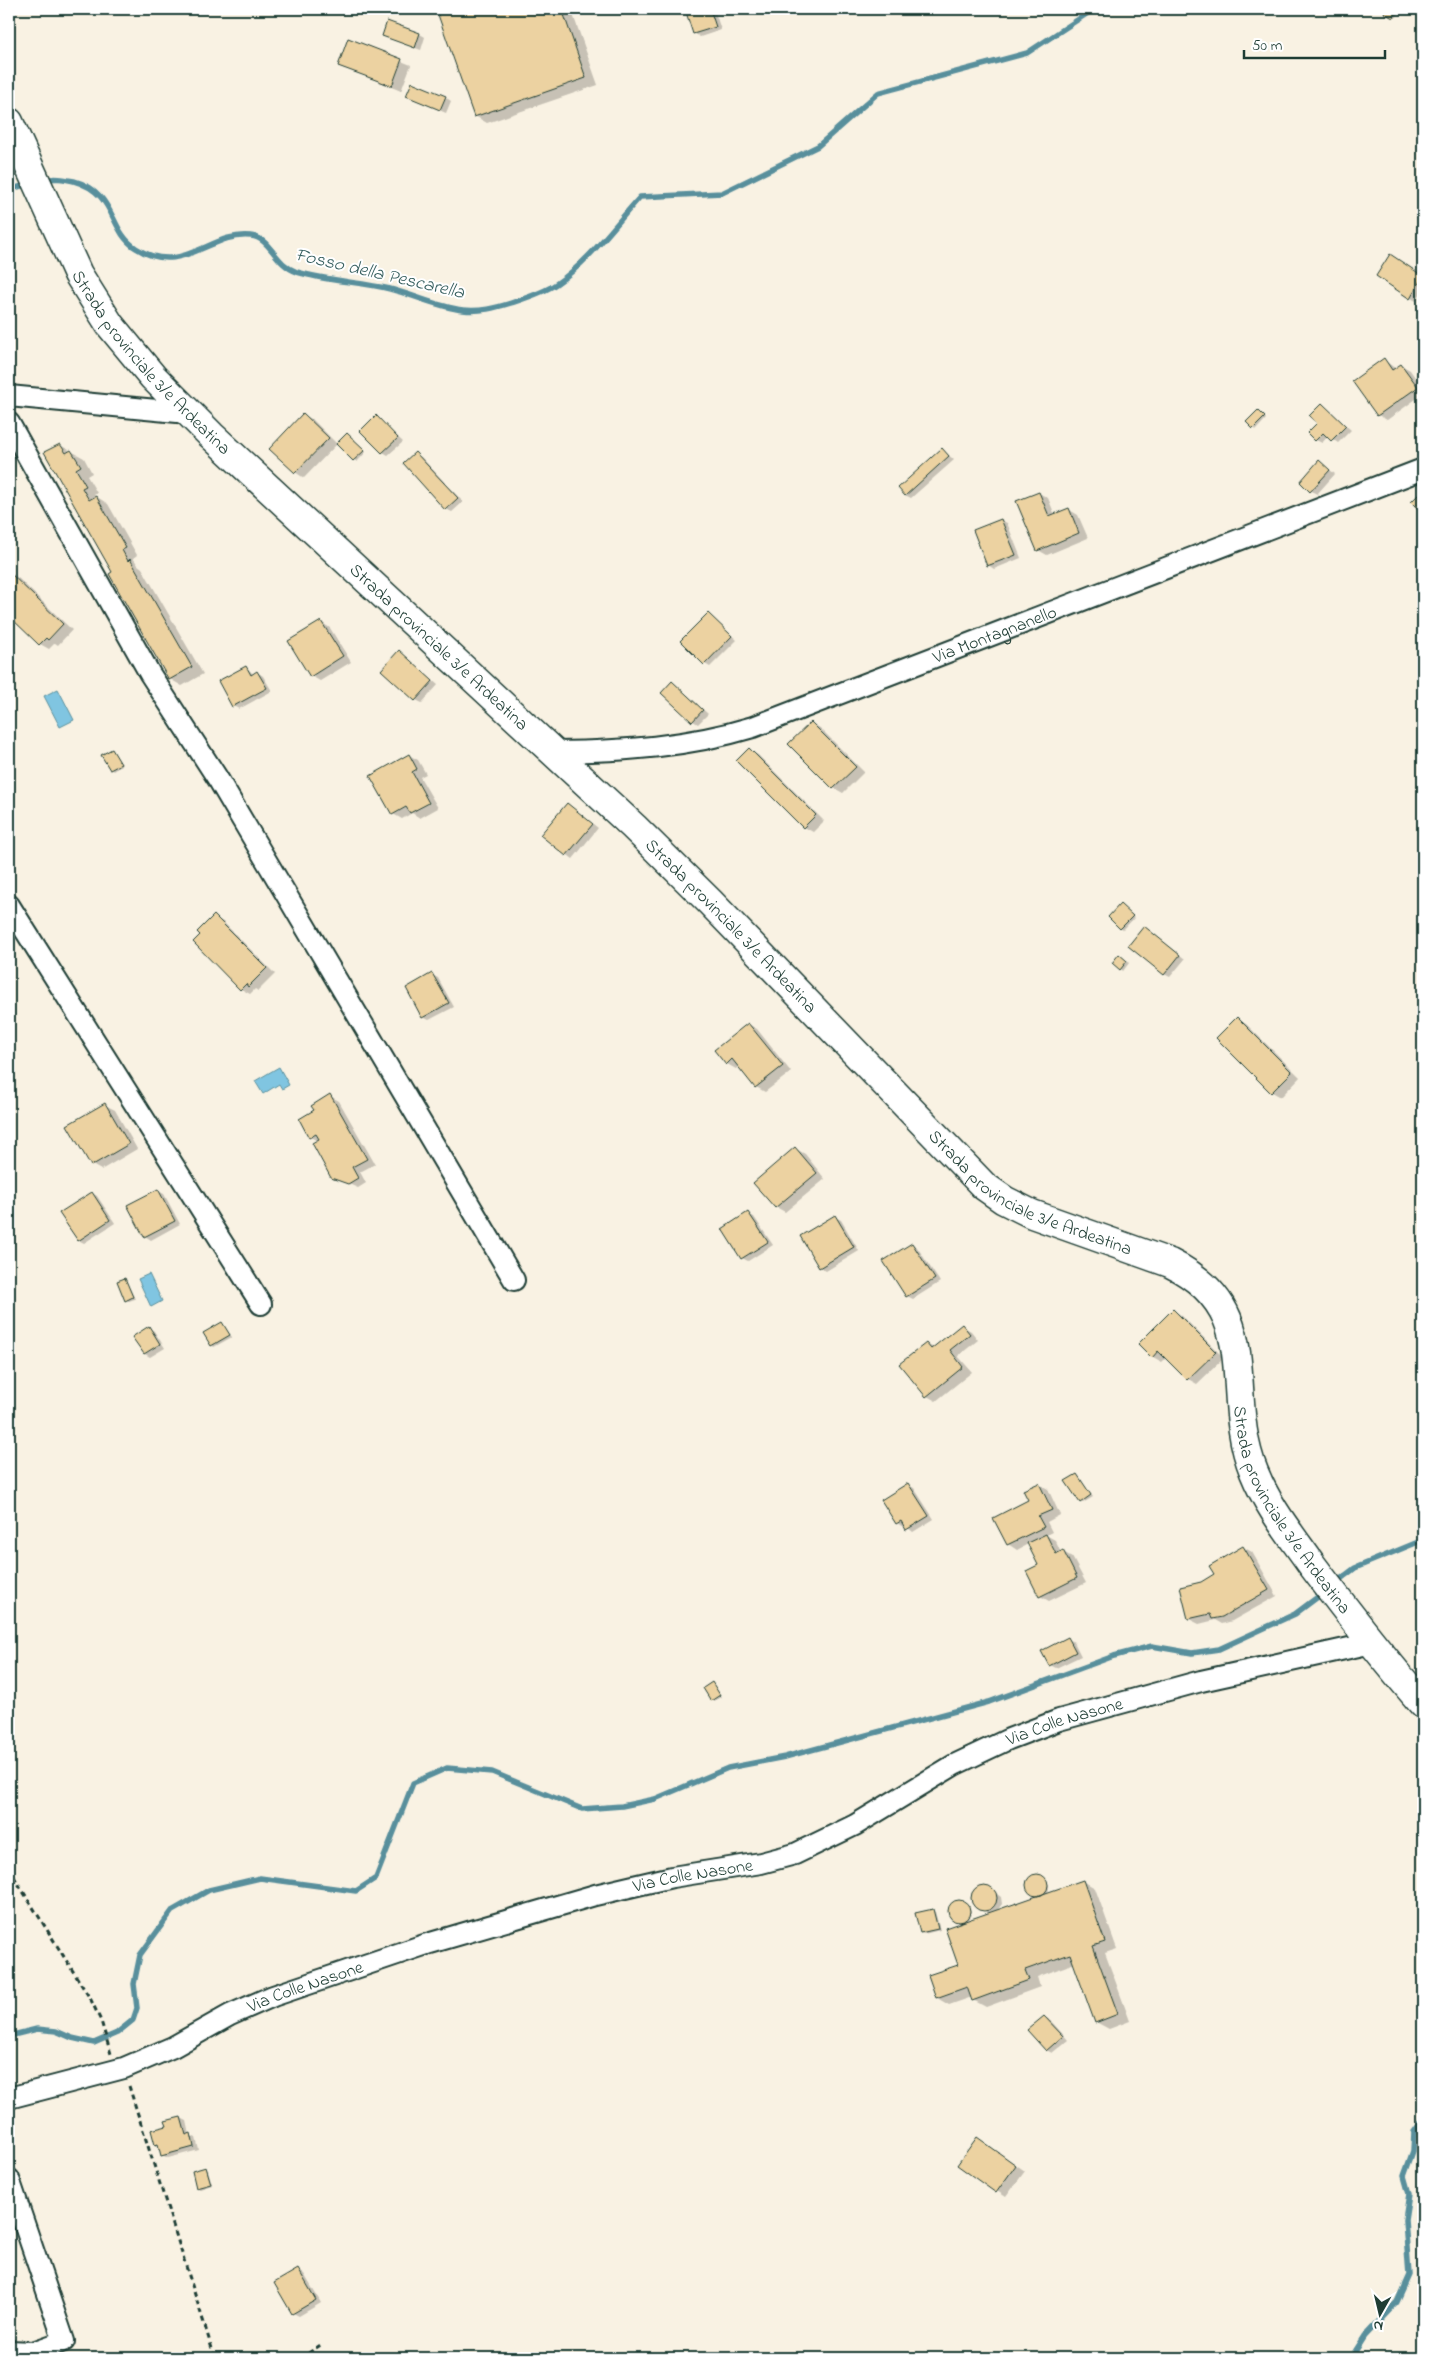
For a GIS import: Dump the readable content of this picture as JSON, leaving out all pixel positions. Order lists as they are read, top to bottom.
{
  "streets": {
    "main road": ["Strada provinciale 3/e Ardeatina"],
    "street": ["Via Montagnanello", "Via Colle Nasone"]
  },
  "crossings": [
    ["Strada provinciale 3/e Ardeatina", "Via Montagnanello"],
    ["Strada provinciale 3/e Ardeatina", "Via Colle Nasone"]
  ],
  "water": ["Fosso della Pescarella"],
  "scale_bar": "50 m",
  "north": "bottom"
}
